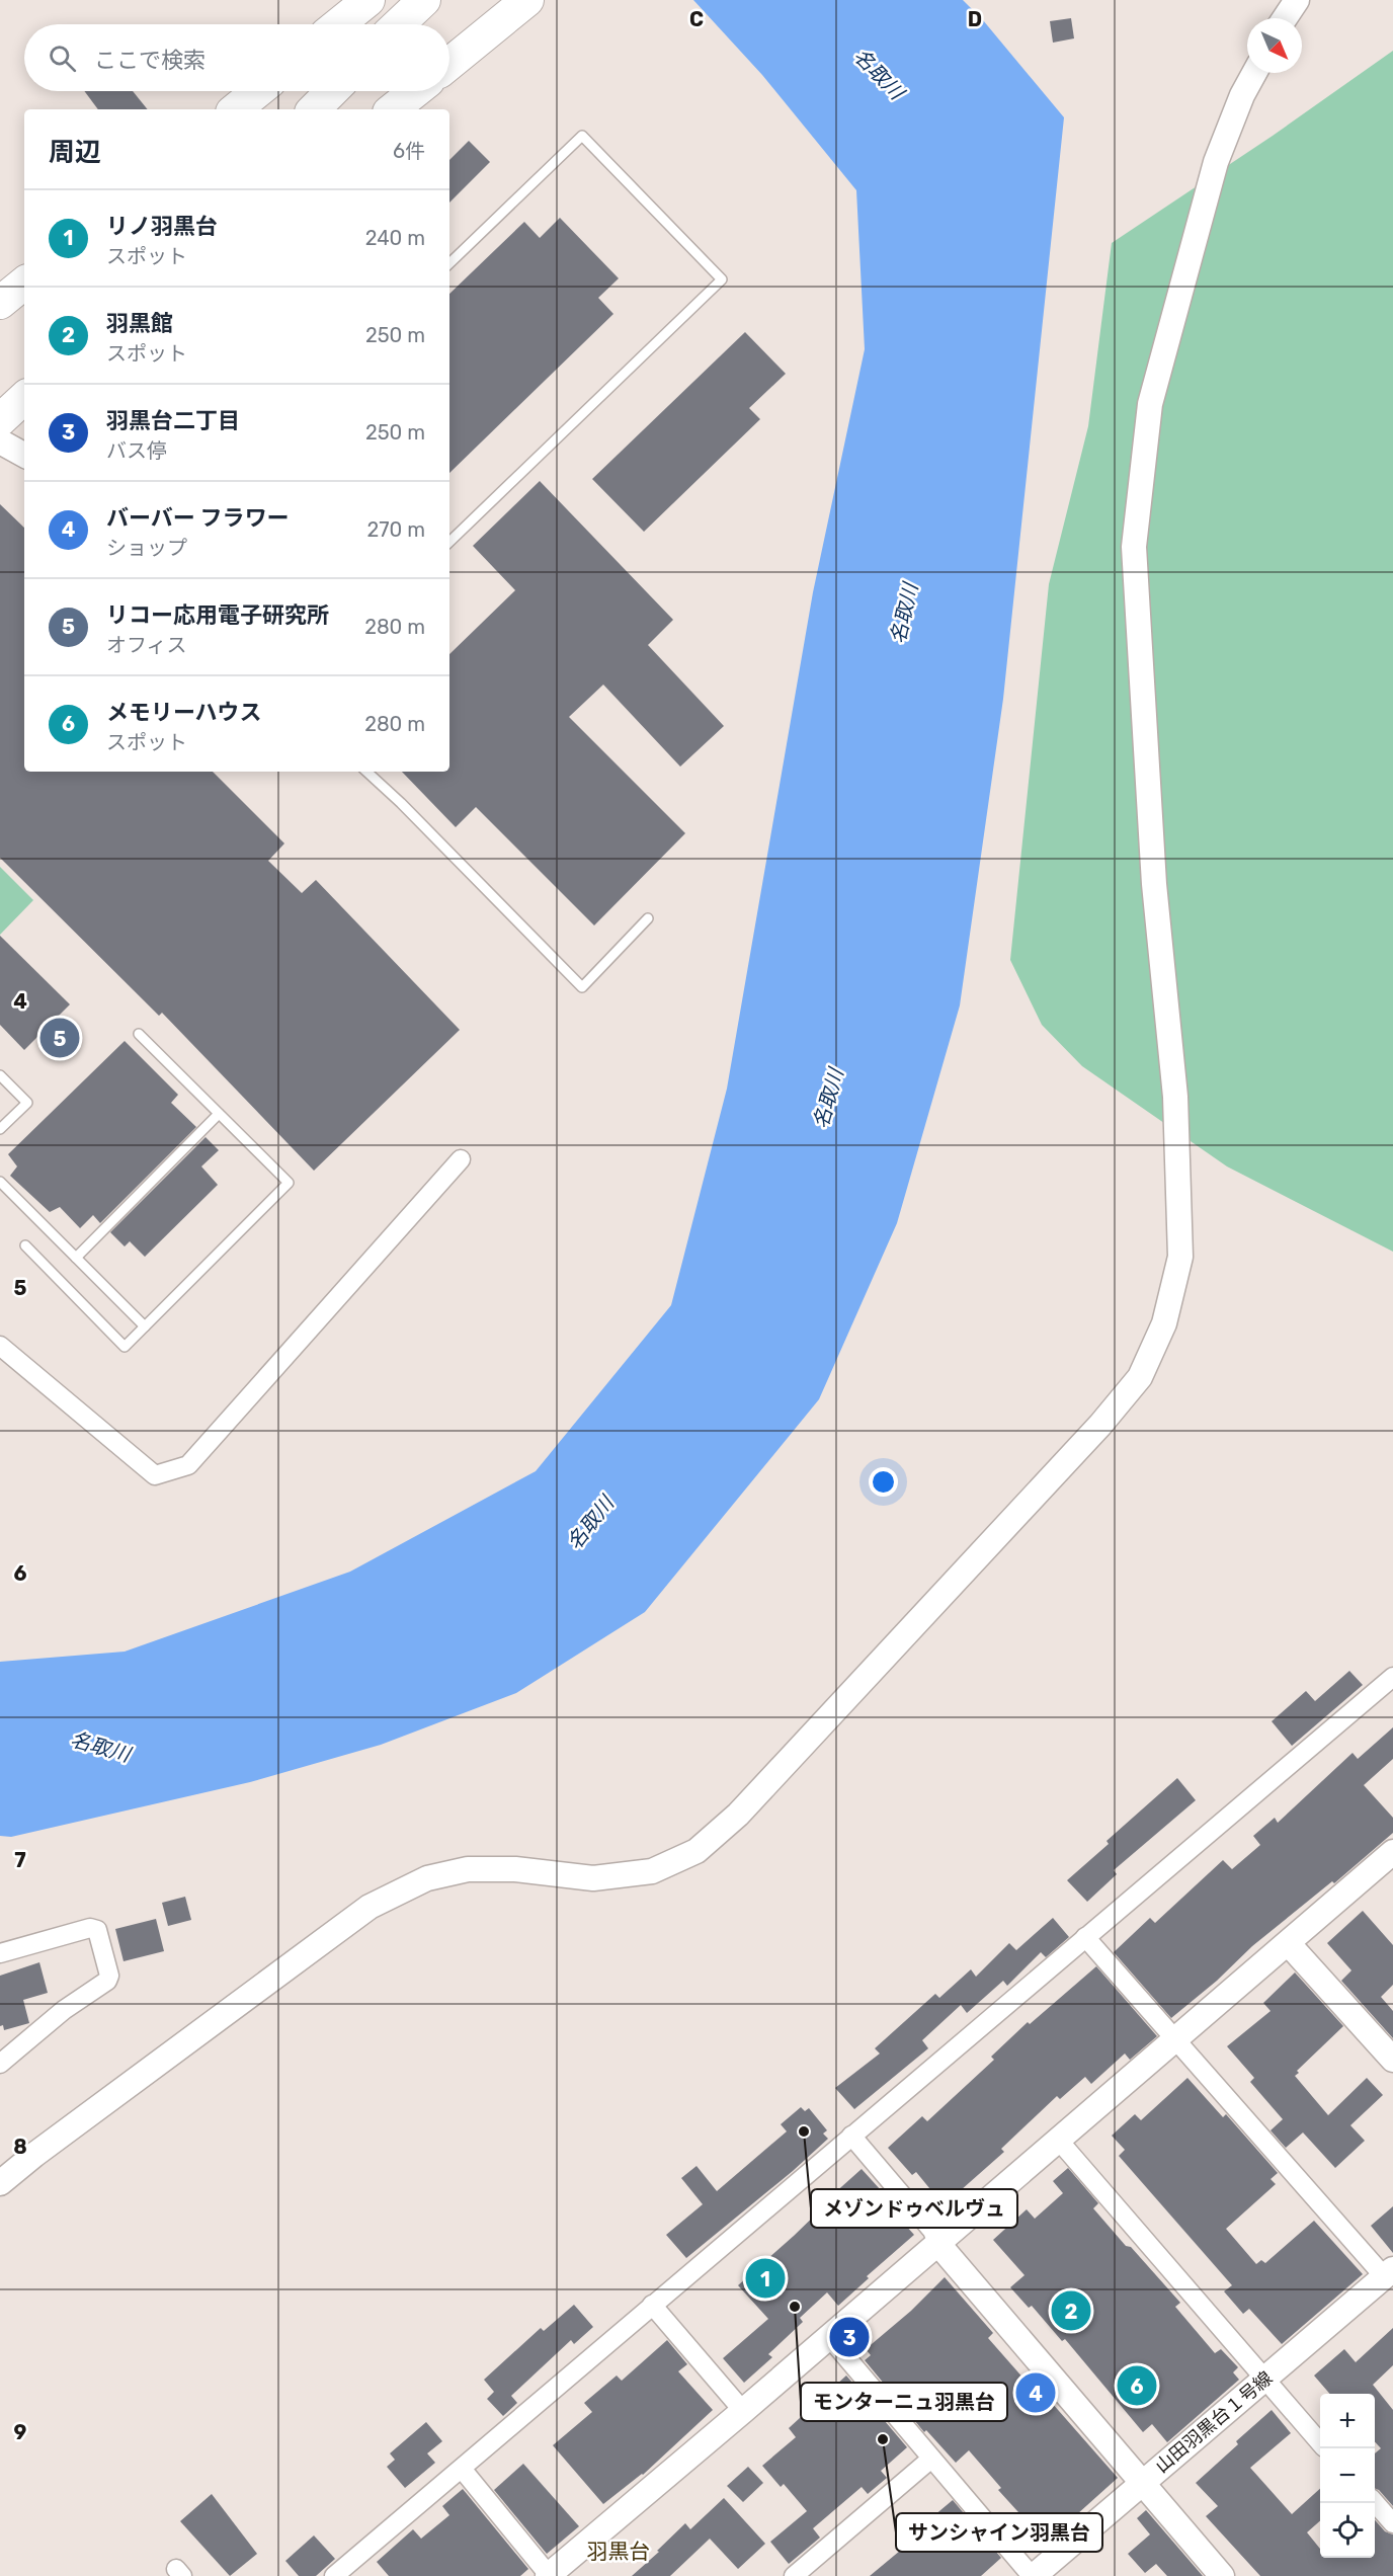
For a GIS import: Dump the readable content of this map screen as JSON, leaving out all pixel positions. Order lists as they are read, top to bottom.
{
  "streets": {
    "street": ["山田羽黒台１号線"]
  },
  "districts": ["羽黒台"],
  "water": ["名取川"],
  "places": ["メゾンドゥベルヴュ", "モンターニュ羽黒台", "サンシャイン羽黒台"],
  "north": "bottom right",
  "page": {
    "search": "ここで検索",
    "heading": ["周辺", "6件"],
    "list": [
      {
        "mark": "1",
        "name": "リノ羽黒台",
        "note": "スポット",
        "value": "240 m"
      },
      {
        "mark": "2",
        "name": "羽黒館",
        "note": "スポット",
        "value": "250 m"
      },
      {
        "mark": "3",
        "name": "羽黒台二丁目",
        "note": "バス停",
        "value": "250 m"
      },
      {
        "mark": "4",
        "name": "バーバー フラワー",
        "note": "ショップ",
        "value": "270 m"
      },
      {
        "mark": "5",
        "name": "リコー応用電子研究所",
        "note": "オフィス",
        "value": "280 m"
      },
      {
        "mark": "6",
        "name": "メモリーハウス",
        "note": "スポット",
        "value": "280 m"
      }
    ],
    "pins": [
      "5",
      "1",
      "2",
      "3",
      "6",
      "4"
    ],
    "map_buttons": ["+", "−"]
  },
  "grid": {
    "columns": ["C", "D"],
    "rows": [
      "4",
      "5",
      "6",
      "7",
      "8",
      "9"
    ]
  }
}
